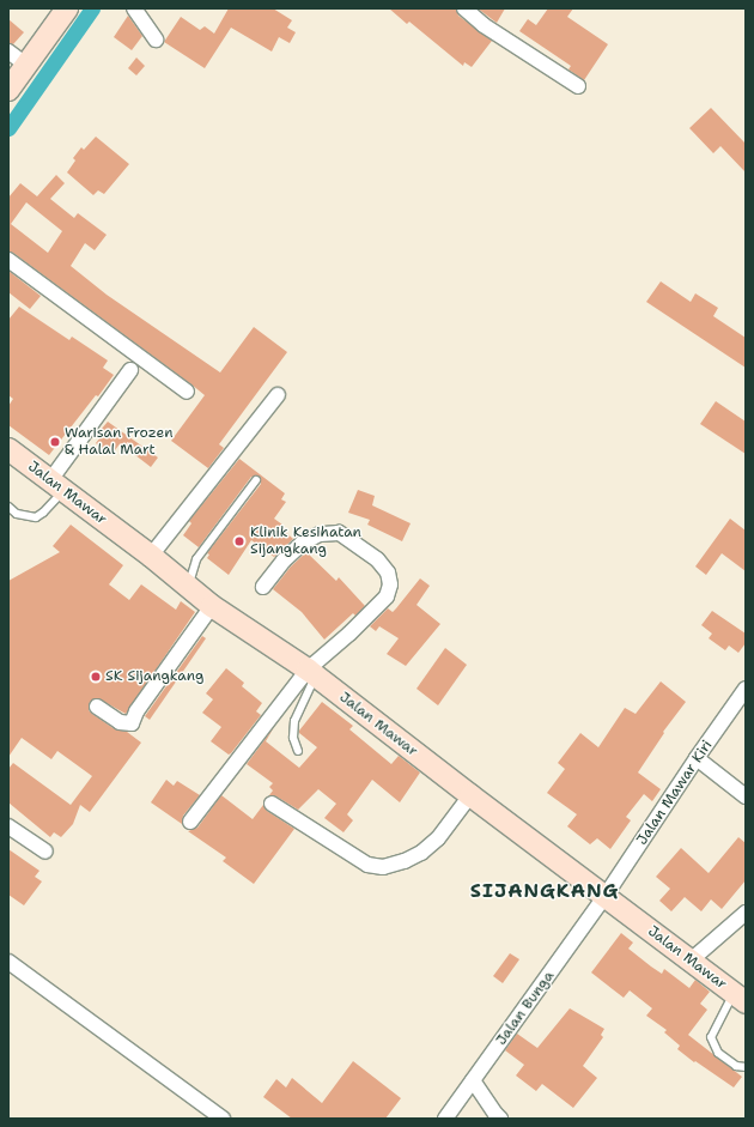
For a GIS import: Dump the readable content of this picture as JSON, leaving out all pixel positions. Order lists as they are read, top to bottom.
{
  "streets": {
    "street": ["Jalan Mawar", "Jalan Mawar Kiri", "Jalan Bunga"]
  },
  "crossings": [
    ["Jalan Mawar", "Jalan Mawar Kiri"],
    ["Jalan Mawar", "Jalan Bunga"],
    ["Jalan Mawar Kiri", "Jalan Bunga"]
  ],
  "districts": ["SIJANGKANG"],
  "places": ["Warisan Frozen & Halal Mart", "Klinik Kesihatan Sijangkang", "SK Sijangkang"]
}
